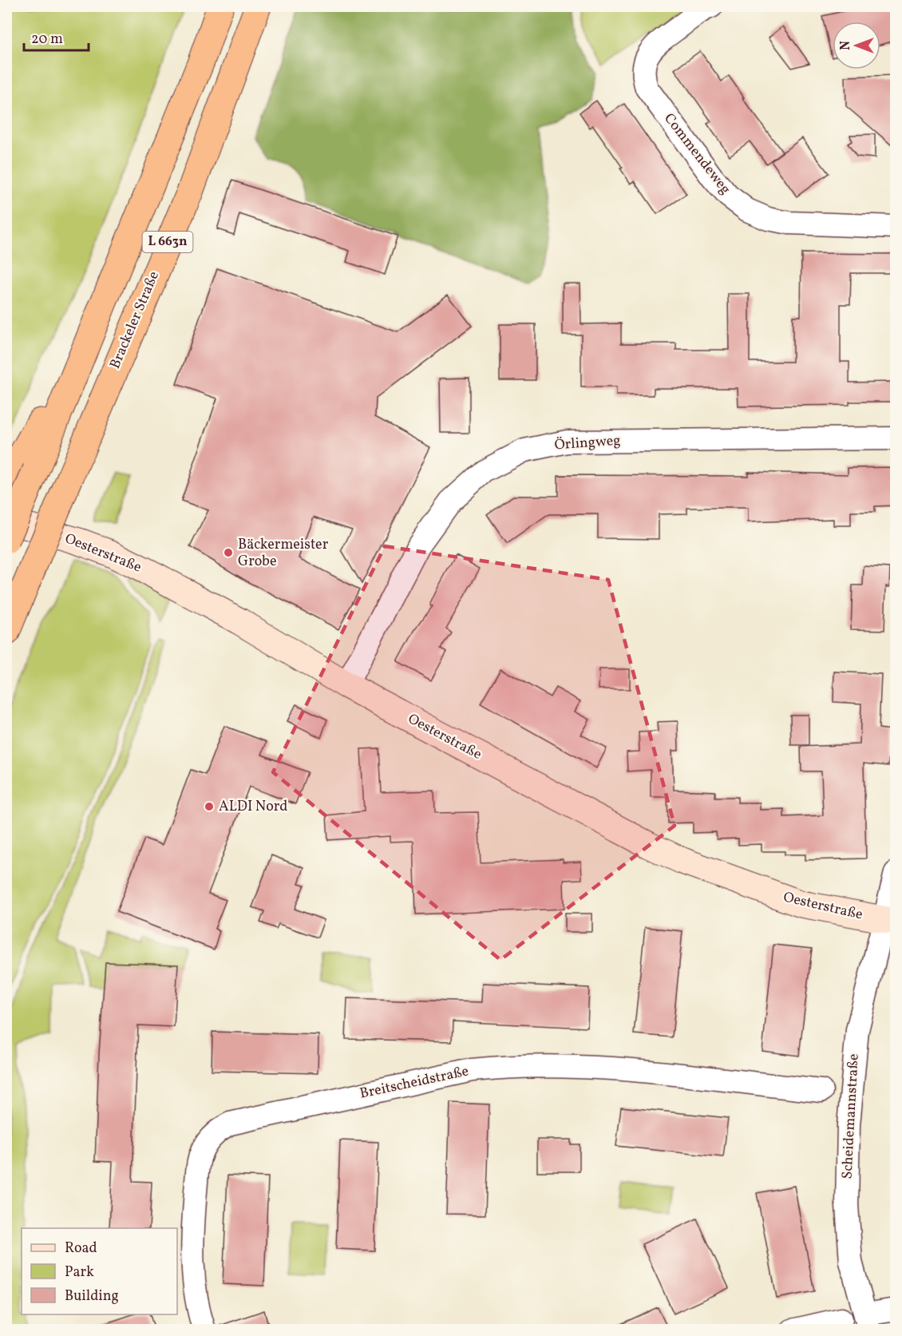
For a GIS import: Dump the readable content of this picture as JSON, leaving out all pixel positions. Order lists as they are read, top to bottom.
{
  "streets": {
    "highway": ["L 663n", "Brackeler Straße"],
    "street": [
      "Commendeweg",
      "Örlingweg",
      "Oesterstraße",
      "Breitscheidstraße",
      "Scheidemannstraße"
    ]
  },
  "crossings": [
    ["Örlingweg", "Oesterstraße"],
    ["Oesterstraße", "Scheidemannstraße"]
  ],
  "places": ["Bäckermeister Grobe", "ALDI Nord"],
  "legend": ["Road", "Park", "Building"],
  "scale_bar": "20 m",
  "north": "left"
}
